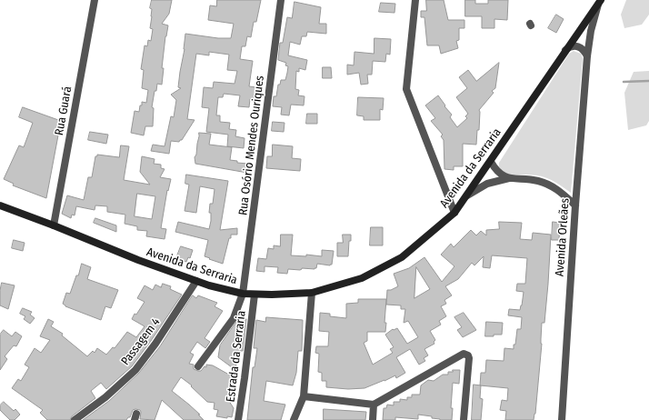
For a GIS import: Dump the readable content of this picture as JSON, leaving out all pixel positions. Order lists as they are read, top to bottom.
{
  "streets": {
    "main road": ["Avenida da Serraria"],
    "street": [
      "Rua Guará",
      "Rua Osório Mendes Ouriques",
      "Avenida Orleães",
      "Passagem 4",
      "Estrada da Serraria"
    ]
  },
  "crossings": [
    ["Rua Guará", "Avenida da Serraria"],
    ["Rua Osório Mendes Ouriques", "Avenida da Serraria"],
    ["Avenida da Serraria", "Avenida Orleães"],
    ["Avenida da Serraria", "Passagem 4"],
    ["Avenida da Serraria", "Estrada da Serraria"]
  ]
}
